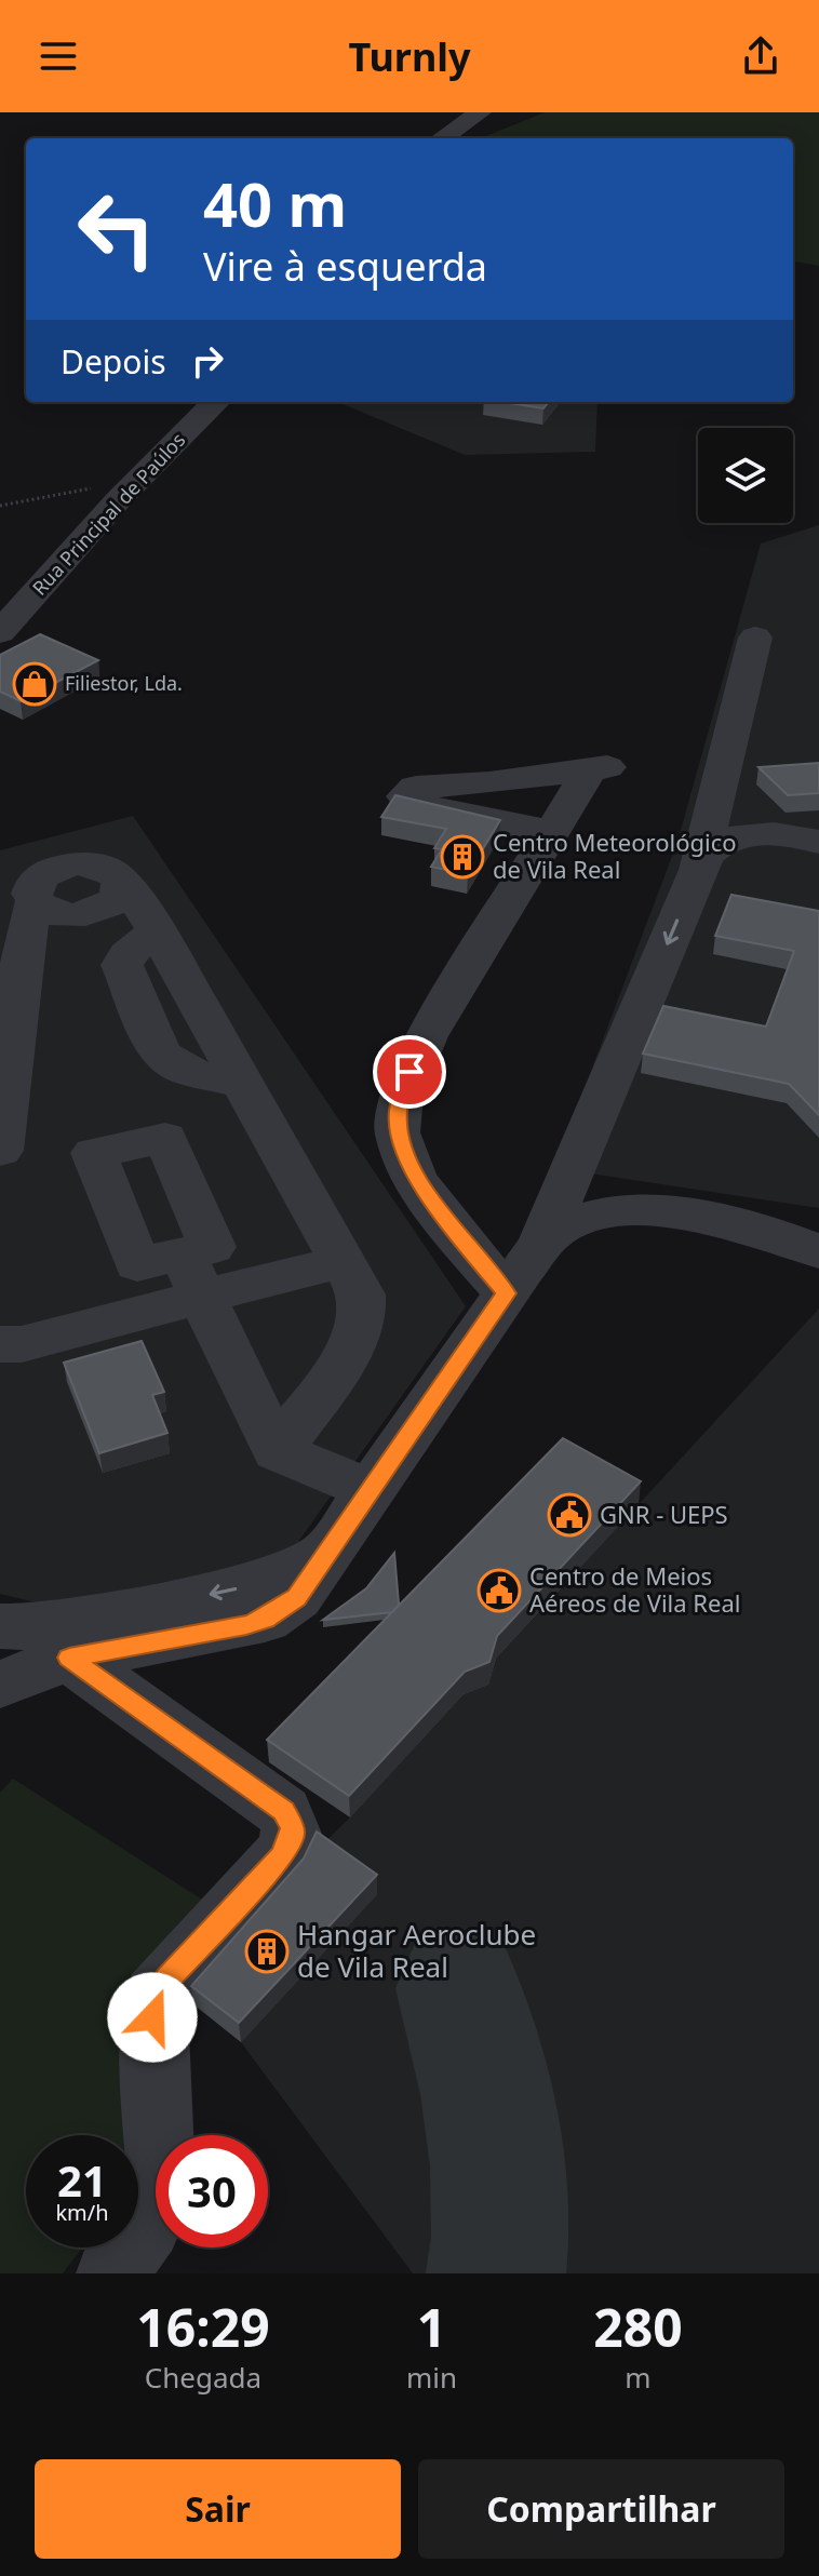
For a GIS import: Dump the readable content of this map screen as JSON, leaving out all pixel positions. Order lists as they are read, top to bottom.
{
  "streets": {
    "street": ["Rua Principal de Paúlos"]
  },
  "places": {
    "shop": ["Filiestor, Lda."],
    "building": ["Centro Meteorológico de Vila Real", "Hangar Aeroclube de Vila Real"],
    "public building": ["GNR - UEPS", "Centro de Meios Aéreos de Vila Real"]
  },
  "page": {
    "header": "Turnly",
    "turn": ["40 m", "Vire à esquerda"],
    "then": "Depois",
    "speed": "21 km/h",
    "limit": "30",
    "eta": [
      "16:29",
      "Chegada",
      "1",
      "min",
      "280",
      "m"
    ],
    "buttons": ["Sair", "Compartilhar"]
  }
}
